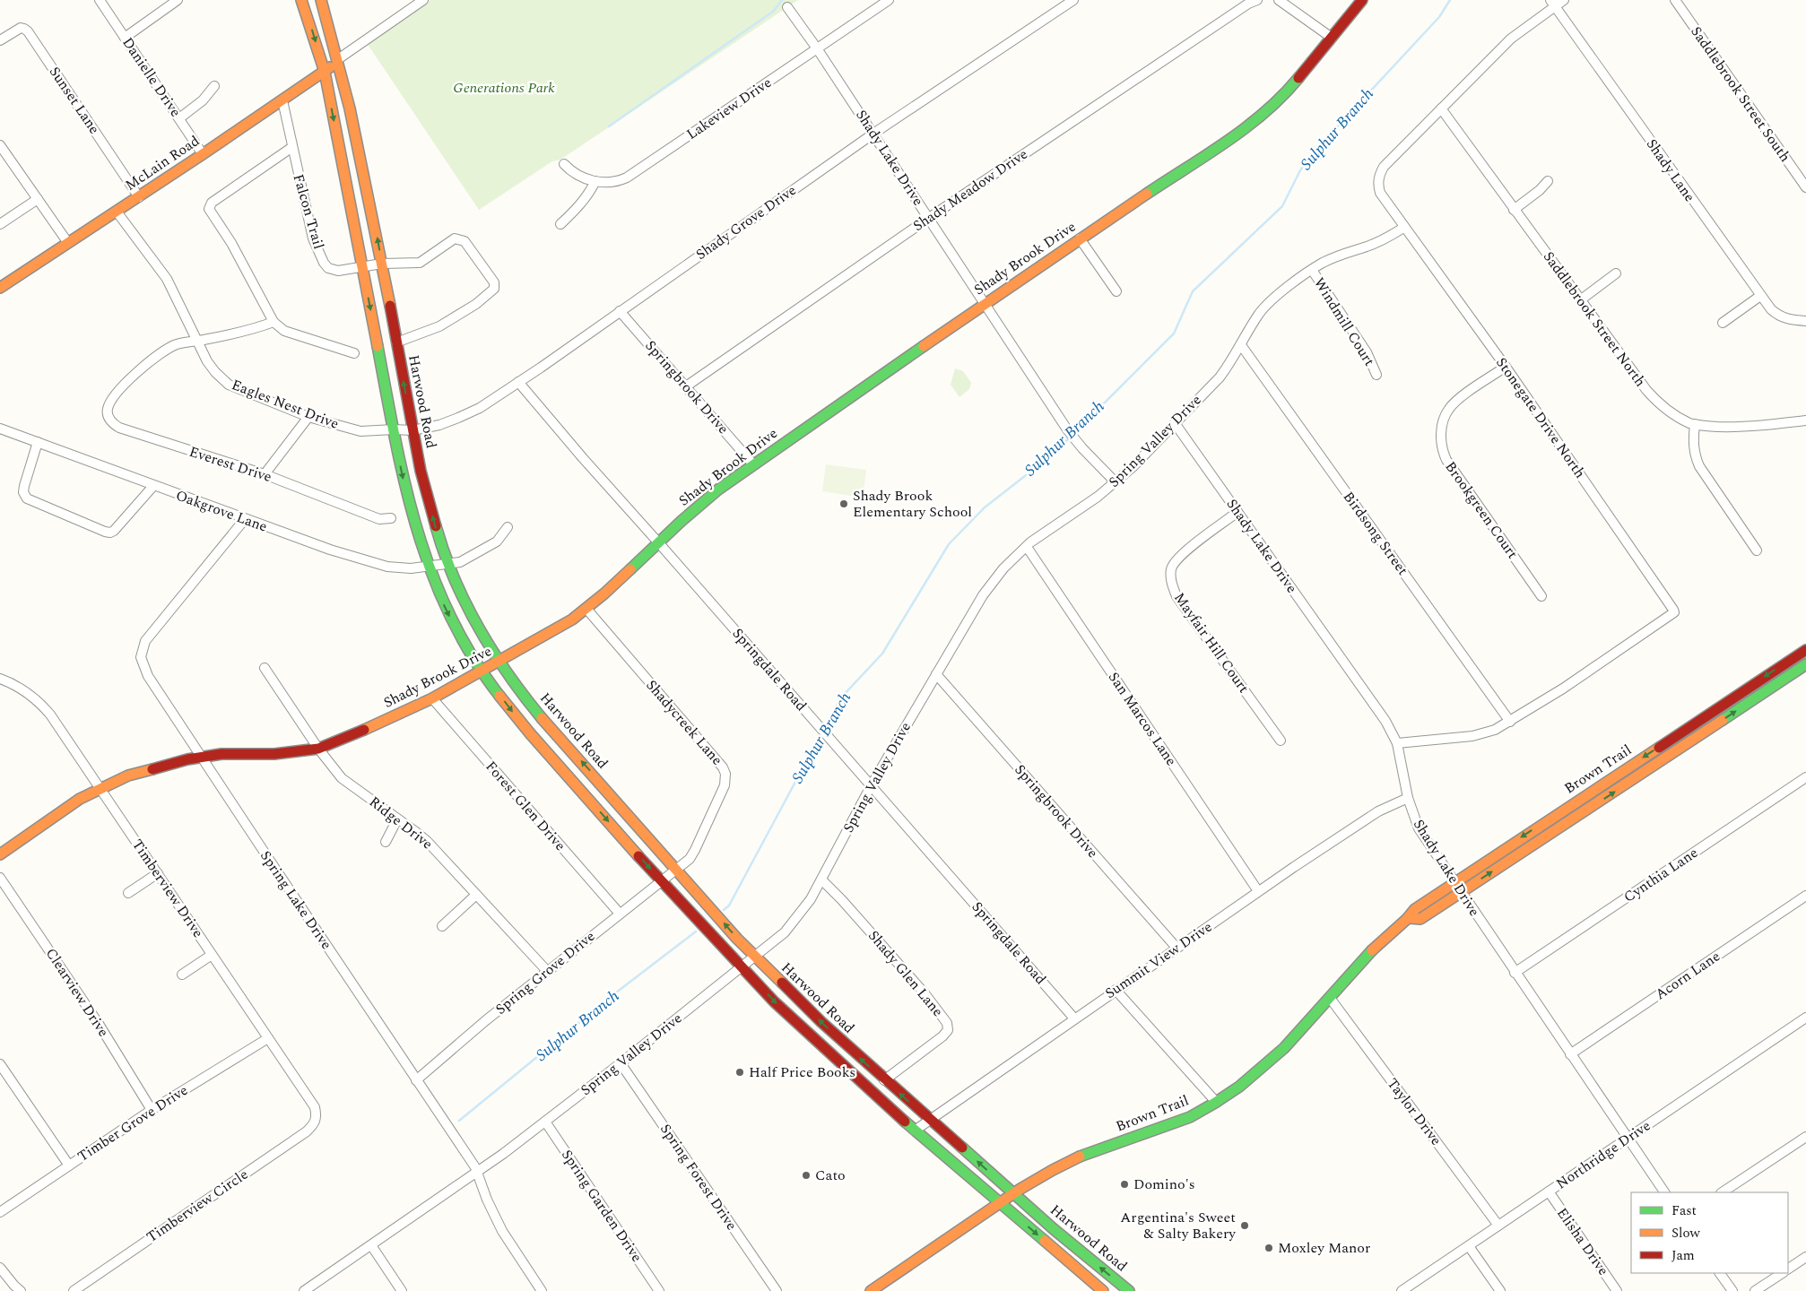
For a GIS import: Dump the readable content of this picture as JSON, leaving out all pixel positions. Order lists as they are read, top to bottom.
{
  "streets": {
    "street": [
      "Danielle Drive",
      "Saddlebrook Street South",
      "Sunset Lane",
      "Lakeview Drive",
      "Shady Lake Drive",
      "McLain Road",
      "Shady Lane",
      "Shady Meadow Drive",
      "Falcon Trail",
      "Shady Grove Drive",
      "Shady Brook Drive",
      "Saddlebrook Street North",
      "Windmill Court",
      "Springbrook Drive",
      "Harwood Road",
      "Eagles Nest Drive",
      "Stonegate Drive North",
      "Spring Valley Drive",
      "Everest Drive",
      "Brookgreen Court",
      "Oakgrove Lane",
      "Birdsong Street",
      "Mayfair Hill Court",
      "Springdale Road",
      "San Marcos Lane",
      "Shadycreek Lane",
      "Brown Trail",
      "Forest Glen Drive",
      "Ridge Drive",
      "Cynthia Lane",
      "Timberview Drive",
      "Spring Lake Drive",
      "Summit View Drive",
      "Spring Grove Drive",
      "Shady Glen Lane",
      "Acorn Lane",
      "Clearview Drive",
      "Taylor Drive",
      "Timber Grove Drive",
      "Northridge Drive",
      "Spring Forest Drive",
      "Timberview Circle",
      "Spring Garden Drive",
      "Elisha Drive"
    ]
  },
  "crossings": [
    ["Danielle Drive", "McLain Road"],
    ["Sunset Lane", "McLain Road"],
    ["Lakeview Drive", "Shady Lake Drive"],
    ["Shady Lake Drive", "Shady Meadow Drive"],
    ["Shady Lake Drive", "Shady Grove Drive"],
    ["Shady Lake Drive", "Shady Brook Drive"],
    ["Shady Lake Drive", "Stonegate Drive North"],
    ["Shady Lake Drive", "Spring Valley Drive"],
    ["Shady Lake Drive", "Mayfair Hill Court"],
    ["Shady Lake Drive", "Brown Trail"],
    ["Shady Lake Drive", "Cynthia Lane"],
    ["Shady Lake Drive", "Summit View Drive"],
    ["Shady Lake Drive", "Acorn Lane"],
    ["Shady Lake Drive", "Northridge Drive"],
    ["McLain Road", "Falcon Trail"],
    ["McLain Road", "Harwood Road"],
    ["McLain Road", "Eagles Nest Drive"],
    ["Shady Lane", "Stonegate Drive North"],
    ["Shady Meadow Drive", "Springbrook Drive"],
    ["Falcon Trail", "Harwood Road"],
    ["Shady Grove Drive", "Springbrook Drive"],
    ["Shady Grove Drive", "Harwood Road"],
    ["Shady Grove Drive", "Eagles Nest Drive"],
    ["Shady Grove Drive", "Springdale Road"],
    ["Shady Brook Drive", "Springbrook Drive"],
    ["Shady Brook Drive", "Harwood Road"],
    ["Shady Brook Drive", "Springdale Road"],
    ["Shady Brook Drive", "Shadycreek Lane"],
    ["Shady Brook Drive", "Forest Glen Drive"],
    ["Shady Brook Drive", "Ridge Drive"],
    ["Shady Brook Drive", "Timberview Drive"],
    ["Shady Brook Drive", "Spring Lake Drive"],
    ["Saddlebrook Street North", "Stonegate Drive North"],
    ["Windmill Court", "Spring Valley Drive"],
    ["Springbrook Drive", "Spring Valley Drive"],
    ["Springbrook Drive", "Summit View Drive"],
    ["Harwood Road", "Eagles Nest Drive"],
    ["Harwood Road", "Spring Valley Drive"],
    ["Harwood Road", "Oakgrove Lane"],
    ["Harwood Road", "Shadycreek Lane"],
    ["Harwood Road", "Brown Trail"],
    ["Harwood Road", "Summit View Drive"],
    ["Harwood Road", "Spring Grove Drive"],
    ["Harwood Road", "Shady Glen Lane"],
    ["Eagles Nest Drive", "Everest Drive"],
    ["Stonegate Drive North", "Spring Valley Drive"],
    ["Stonegate Drive North", "Brookgreen Court"],
    ["Stonegate Drive North", "Birdsong Street"],
    ["Spring Valley Drive", "Birdsong Street"],
    ["Spring Valley Drive", "Springdale Road"],
    ["Spring Valley Drive", "San Marcos Lane"],
    ["Spring Valley Drive", "Spring Lake Drive"],
    ["Spring Valley Drive", "Shady Glen Lane"],
    ["Spring Valley Drive", "Spring Forest Drive"],
    ["Spring Valley Drive", "Spring Garden Drive"],
    ["Oakgrove Lane", "Spring Lake Drive"],
    ["Springdale Road", "Summit View Drive"],
    ["San Marcos Lane", "Summit View Drive"],
    ["Shadycreek Lane", "Spring Grove Drive"],
    ["Brown Trail", "Taylor Drive"],
    ["Forest Glen Drive", "Spring Grove Drive"],
    ["Ridge Drive", "Spring Grove Drive"],
    ["Timberview Drive", "Timber Grove Drive"],
    ["Timberview Drive", "Timberview Circle"],
    ["Spring Lake Drive", "Spring Grove Drive"],
    ["Clearview Drive", "Timber Grove Drive"],
    ["Taylor Drive", "Northridge Drive"],
    ["Northridge Drive", "Elisha Drive"]
  ],
  "water": ["Sulphur Branch"],
  "parks": ["Generations Park"],
  "places": [
    "Shady Brook Elementary School",
    "Half Price Books",
    "Cato",
    "Domino's",
    "Argentina's Sweet & Salty Bakery",
    "Moxley Manor"
  ],
  "legend": ["Fast", "Slow", "Jam"]
}
